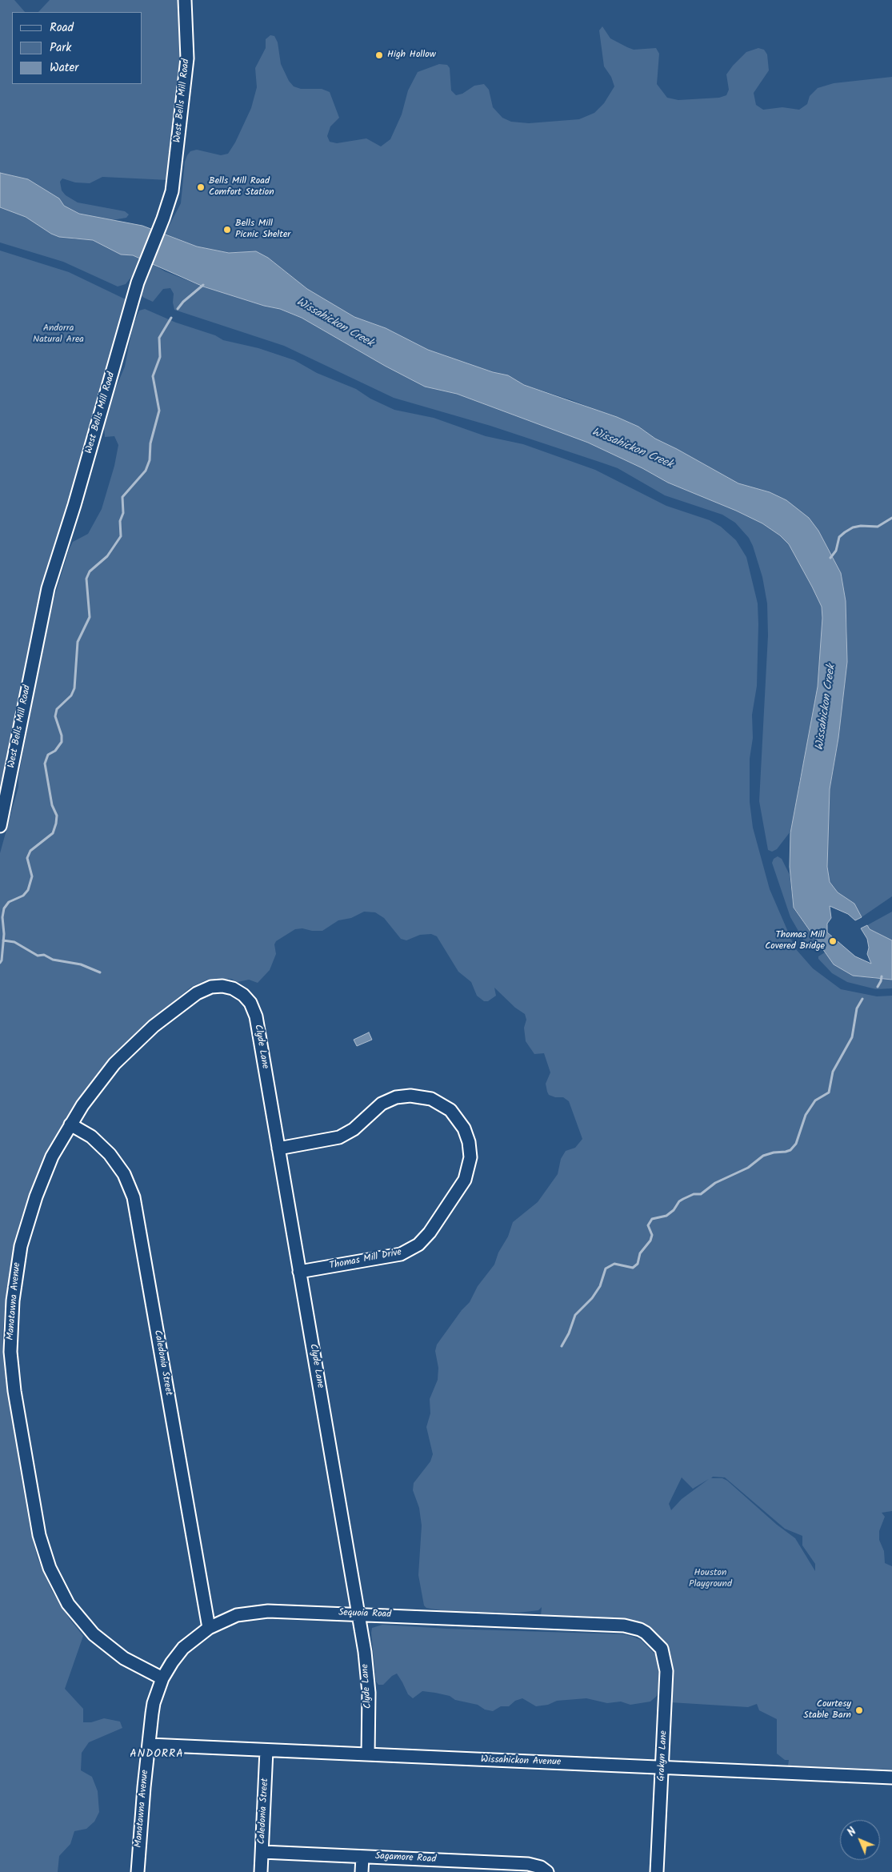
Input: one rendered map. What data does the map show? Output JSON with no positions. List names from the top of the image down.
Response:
{
  "streets": {
    "street": [
      "West Bells Mill Road",
      "Clyde Lane",
      "Thomas Mill Drive",
      "Manatawna Avenue",
      "Caledonia Street",
      "Sequoia Road",
      "Grakyn Lane",
      "Wissahickon Avenue",
      "Sagamore Road"
    ]
  },
  "crossings": [
    ["Clyde Lane", "Thomas Mill Drive"],
    ["Clyde Lane", "Manatawna Avenue"],
    ["Clyde Lane", "Sequoia Road"],
    ["Clyde Lane", "Wissahickon Avenue"],
    ["Manatawna Avenue", "Caledonia Street"],
    ["Manatawna Avenue", "Sequoia Road"],
    ["Manatawna Avenue", "Wissahickon Avenue"],
    ["Caledonia Street", "Sequoia Road"],
    ["Caledonia Street", "Wissahickon Avenue"],
    ["Caledonia Street", "Sagamore Road"],
    ["Sequoia Road", "Grakyn Lane"],
    ["Sequoia Road", "Wissahickon Avenue"],
    ["Grakyn Lane", "Wissahickon Avenue"]
  ],
  "districts": ["ANDORRA"],
  "water": ["Wissahickon Creek"],
  "parks": ["Andorra Natural Area", "Houston Playground"],
  "places": [
    "High Hollow",
    "Bells Mill Road Comfort Station",
    "Bells Mill Picnic Shelter",
    "Thomas Mill Covered Bridge",
    "Courtesy Stable Barn"
  ],
  "legend": ["Road", "Park", "Water"],
  "north": "top left"
}
